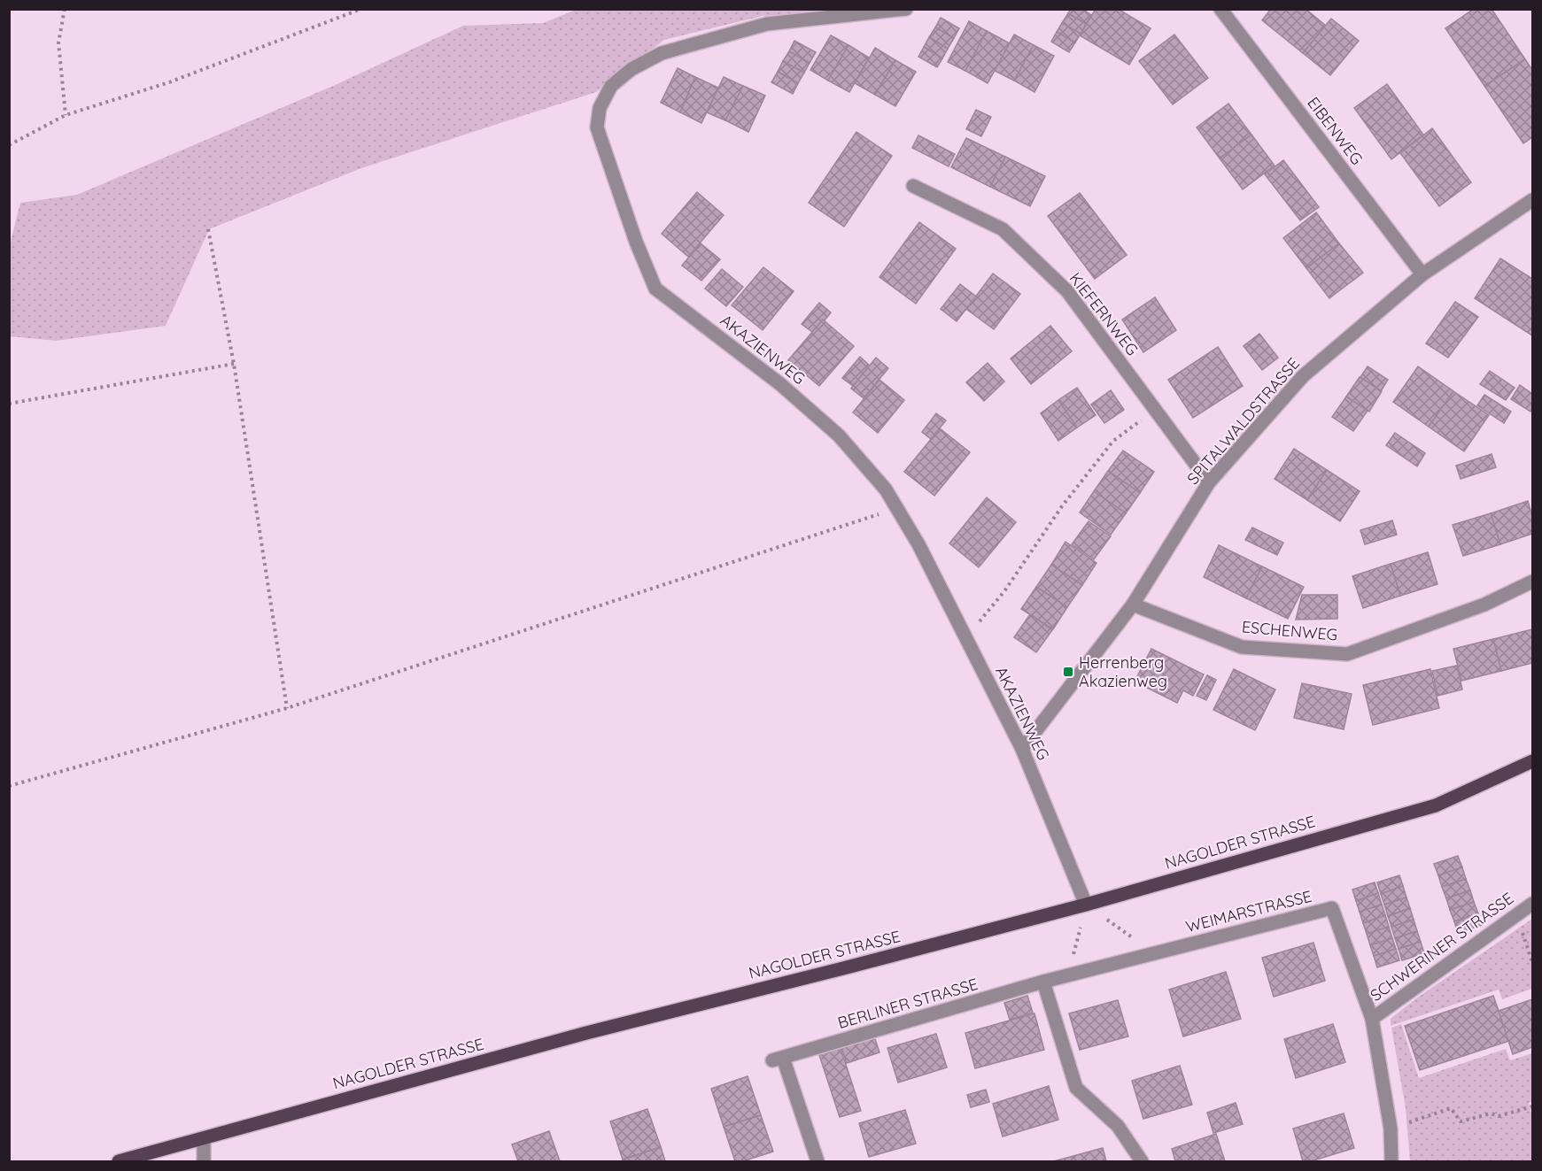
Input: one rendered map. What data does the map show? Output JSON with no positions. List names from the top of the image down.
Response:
{
  "streets": {
    "main road": ["NAGOLDER STRASSE"],
    "street": [
      "EIBENWEG",
      "KIEFERNWEG",
      "AKAZIENWEG",
      "SPITALWALDSTRASSE",
      "ESCHENWEG",
      "WEIMARSTRASSE",
      "SCHWERINER STRASSE",
      "BERLINER STRASSE"
    ]
  },
  "crossings": [
    ["EIBENWEG", "SPITALWALDSTRASSE"],
    ["KIEFERNWEG", "SPITALWALDSTRASSE"],
    ["AKAZIENWEG", "SPITALWALDSTRASSE"],
    ["AKAZIENWEG", "NAGOLDER STRASSE"],
    ["SPITALWALDSTRASSE", "ESCHENWEG"],
    ["WEIMARSTRASSE", "SCHWERINER STRASSE"],
    ["WEIMARSTRASSE", "BERLINER STRASSE"]
  ],
  "places": {
    "transit": ["Herrenberg Akazienweg"]
  }
}
